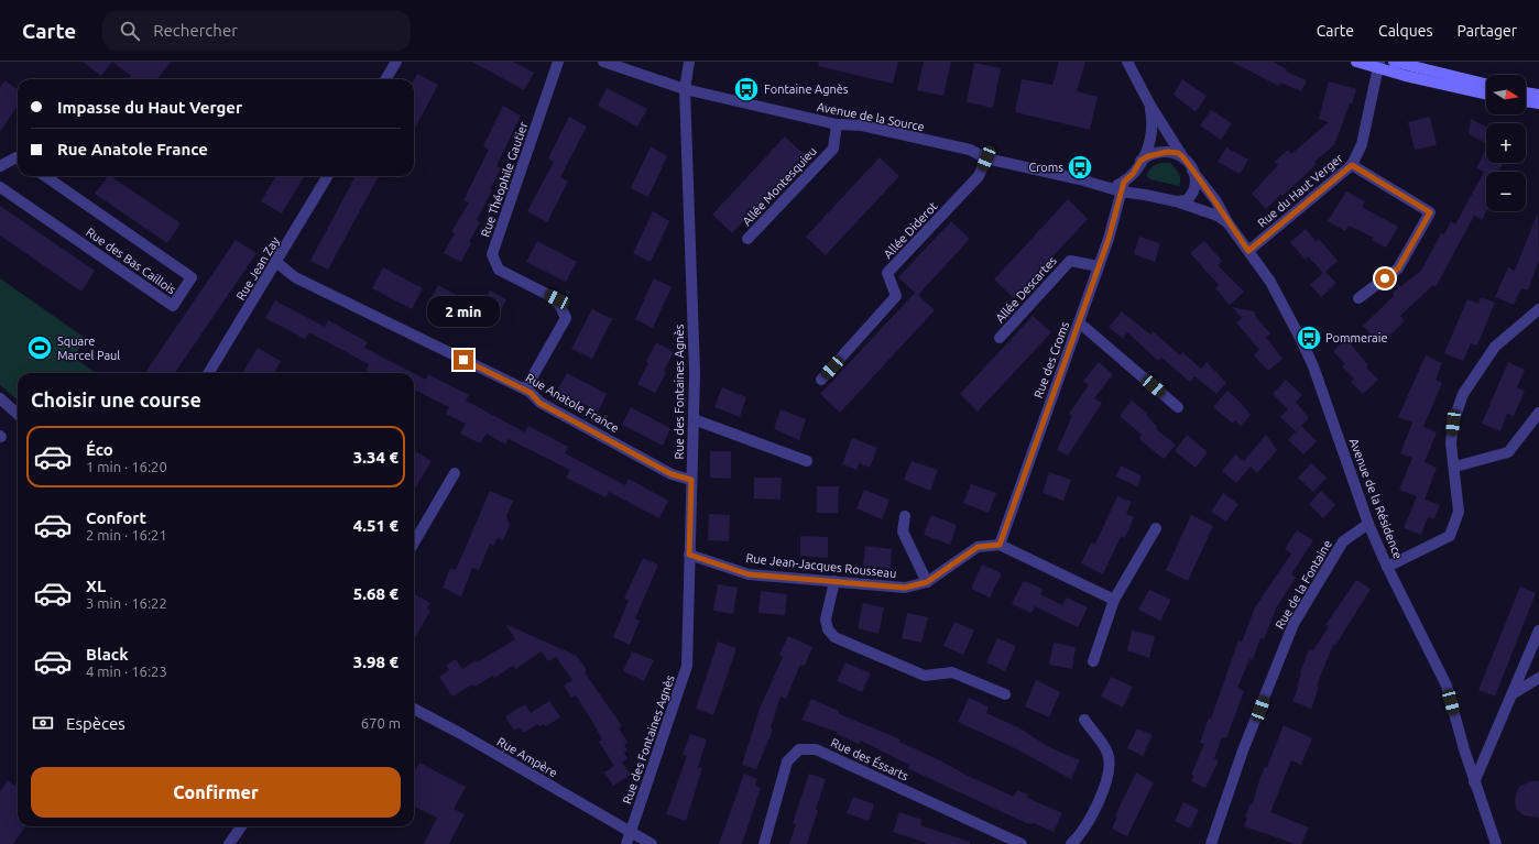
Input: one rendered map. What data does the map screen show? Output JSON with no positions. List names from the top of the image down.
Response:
{
  "streets": {
    "street": [
      "Avenue de la Source",
      "Rue Théophile Gautier",
      "Allée Montesquieu",
      "Rue du Haut Verger",
      "Allée Diderot",
      "Rue des Bas Caillois",
      "Rue Jean Zay",
      "Allée Descartes",
      "Rue des Croms",
      "Rue des Fontaines Agnès",
      "Rue Anatole France",
      "Avenue de la Résidence",
      "Rue Jean-Jacques Rousseau",
      "Rue de la Fontaine",
      "Rue Ampère",
      "Rue des Éssarts"
    ]
  },
  "crossings": [
    ["Avenue de la Source", "Allée Montesquieu"],
    ["Avenue de la Source", "Allée Diderot"],
    ["Avenue de la Source", "Rue des Croms"],
    ["Avenue de la Source", "Rue des Fontaines Agnès"],
    ["Avenue de la Source", "Avenue de la Résidence"],
    ["Rue Théophile Gautier", "Rue Anatole France"],
    ["Rue du Haut Verger", "Avenue de la Résidence"],
    ["Rue Jean Zay", "Rue Anatole France"],
    ["Allée Descartes", "Rue des Croms"],
    ["Rue des Croms", "Rue Jean-Jacques Rousseau"],
    ["Rue des Fontaines Agnès", "Rue Anatole France"],
    ["Rue des Fontaines Agnès", "Rue Jean-Jacques Rousseau"],
    ["Rue des Fontaines Agnès", "Rue Ampère"],
    ["Avenue de la Résidence", "Rue de la Fontaine"]
  ],
  "places": {
    "bus stop": ["Fontaine Agnès", "Croms", "Pommeraie"],
    "sports": ["Square Marcel Paul"]
  },
  "north": "right",
  "page": {
    "header": "Carte",
    "search": "Rechercher",
    "nav": ["Carte", "Calques", "Partager"],
    "map_buttons": ["+", "−"],
    "banner": ["Impasse du Haut Verger", "Rue Anatole France"],
    "bubble": "2 min",
    "heading": "Choisir une course",
    "list": [
      {
        "name": "Éco",
        "note": "1 min · 16:20",
        "value": "3.34 €"
      },
      {
        "name": "Confort",
        "note": "2 min · 16:21",
        "value": "4.51 €"
      },
      {
        "name": "XL",
        "note": "3 min · 16:22",
        "value": "5.68 €"
      },
      {
        "name": "Black",
        "note": "4 min · 16:23",
        "value": "3.98 €"
      }
    ],
    "pay": ["Espèces", "670 m"],
    "buttons": "Confirmer"
  }
}
